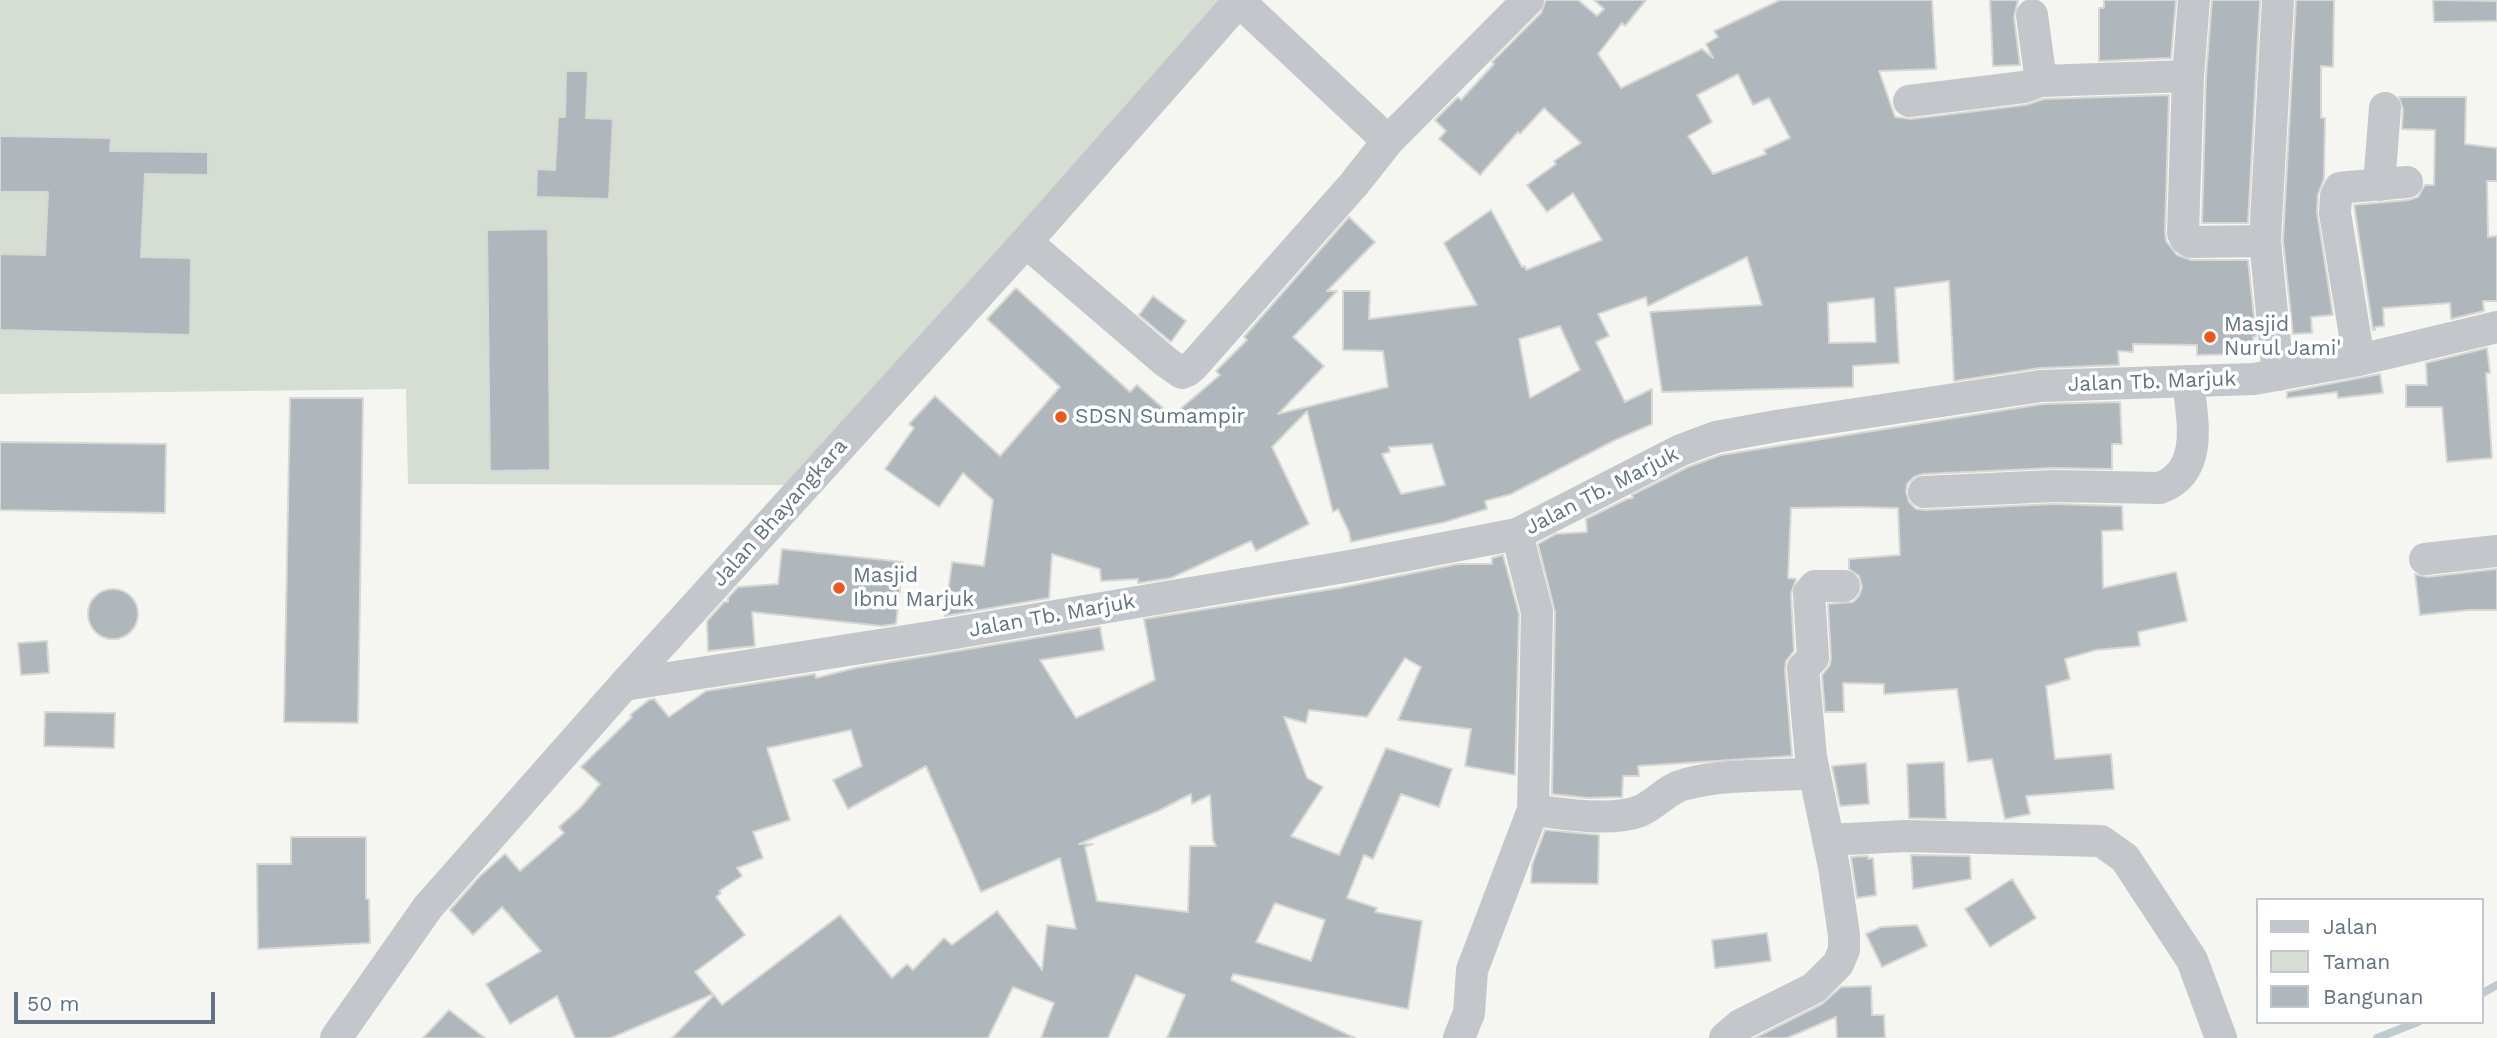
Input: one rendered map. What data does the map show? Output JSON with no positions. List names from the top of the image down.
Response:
{
  "streets": {
    "street": ["Jalan Tb. Marjuk", "Jalan Bhayangkara"]
  },
  "crossings": [
    ["Jalan Tb. Marjuk", "Jalan Bhayangkara"]
  ],
  "places": ["Masjid Nurul Jami'", "SDSN Sumampir", "Masjid Ibnu Marjuk"],
  "legend": ["Jalan", "Taman", "Bangunan"],
  "scale_bar": "50 m"
}
